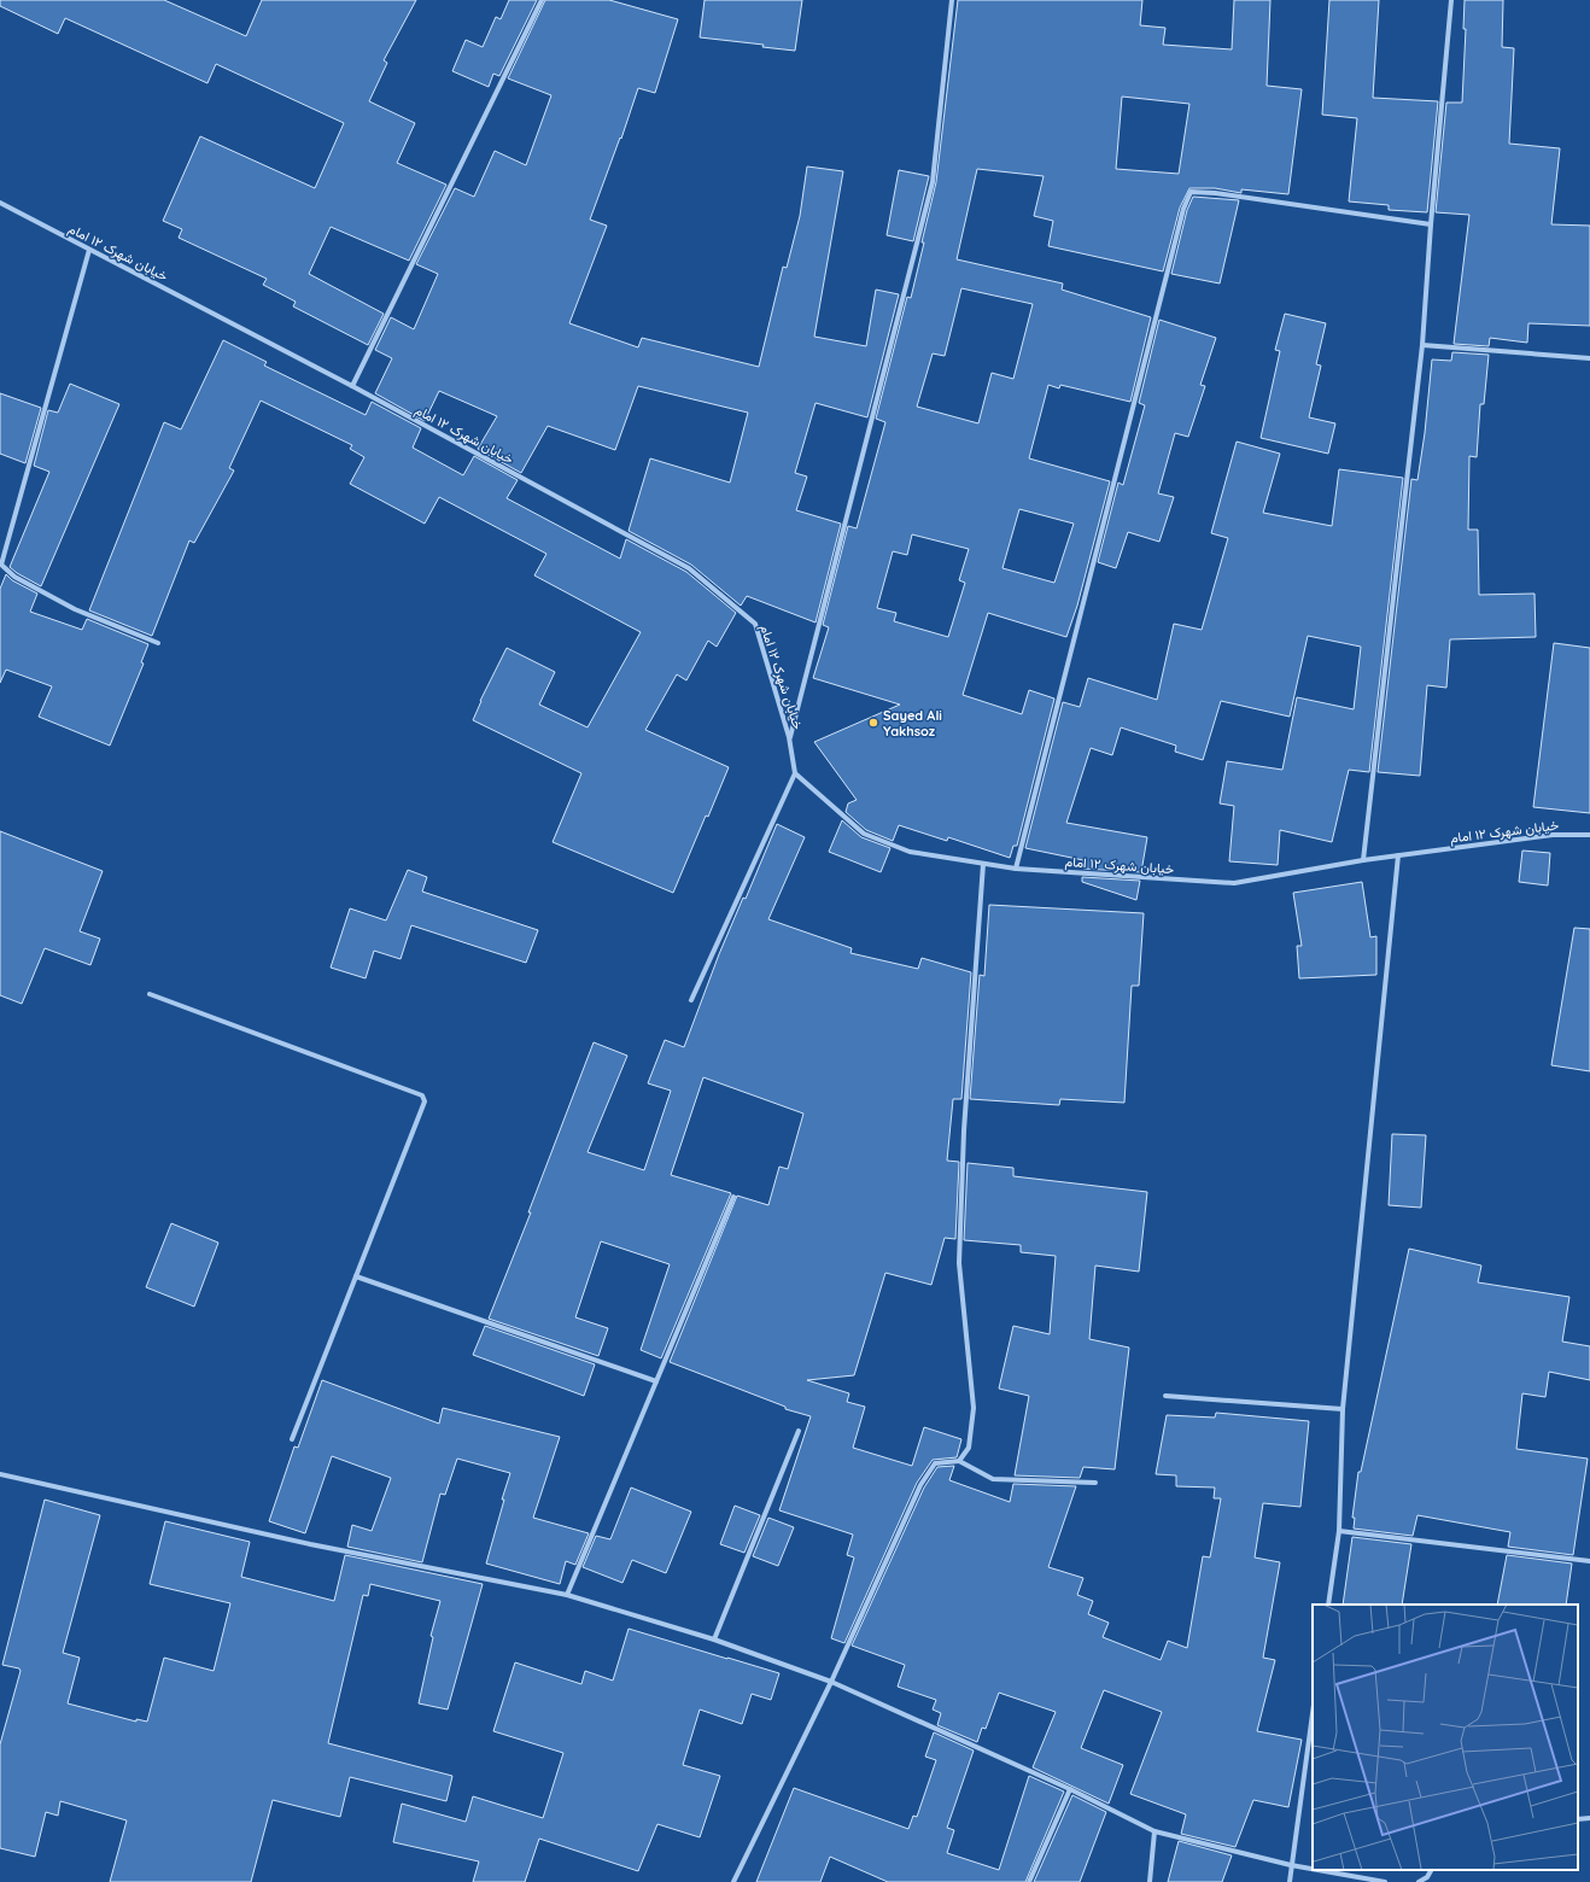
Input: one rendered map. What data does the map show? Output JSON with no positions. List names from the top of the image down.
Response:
{
  "streets": {
    "street": ["خیابان شهرک ۱۲ امام"]
  },
  "places": ["Sayed Ali Yakhsoz"]
}
